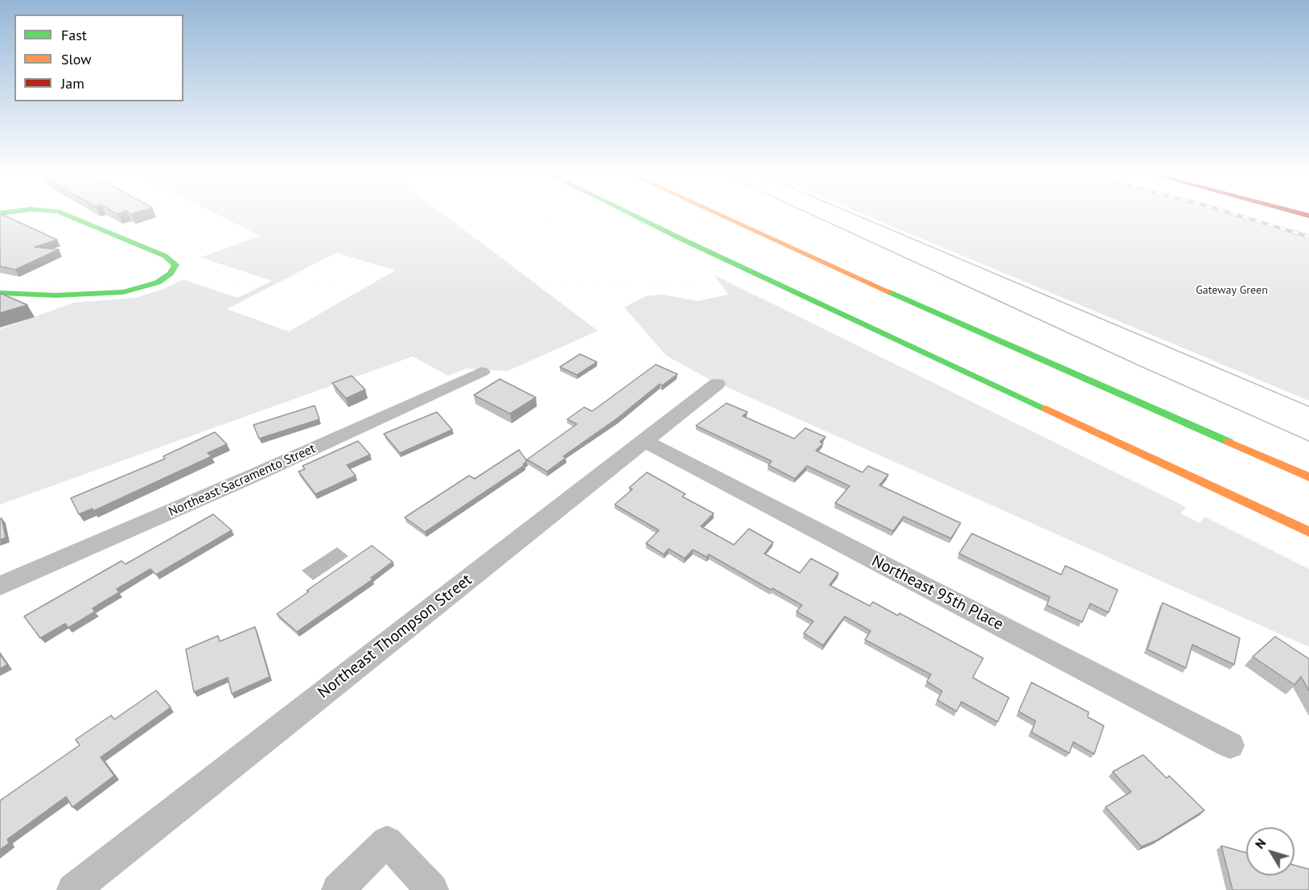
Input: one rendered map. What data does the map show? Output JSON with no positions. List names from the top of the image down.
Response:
{
  "streets": {
    "street": ["Northeast Sacramento Street", "Northeast 95th Place", "Northeast Thompson Street"]
  },
  "crossings": [
    ["Northeast 95th Place", "Northeast Thompson Street"]
  ],
  "parks": ["Gateway Green"],
  "legend": ["Fast", "Slow", "Jam"],
  "north": "top left"
}
